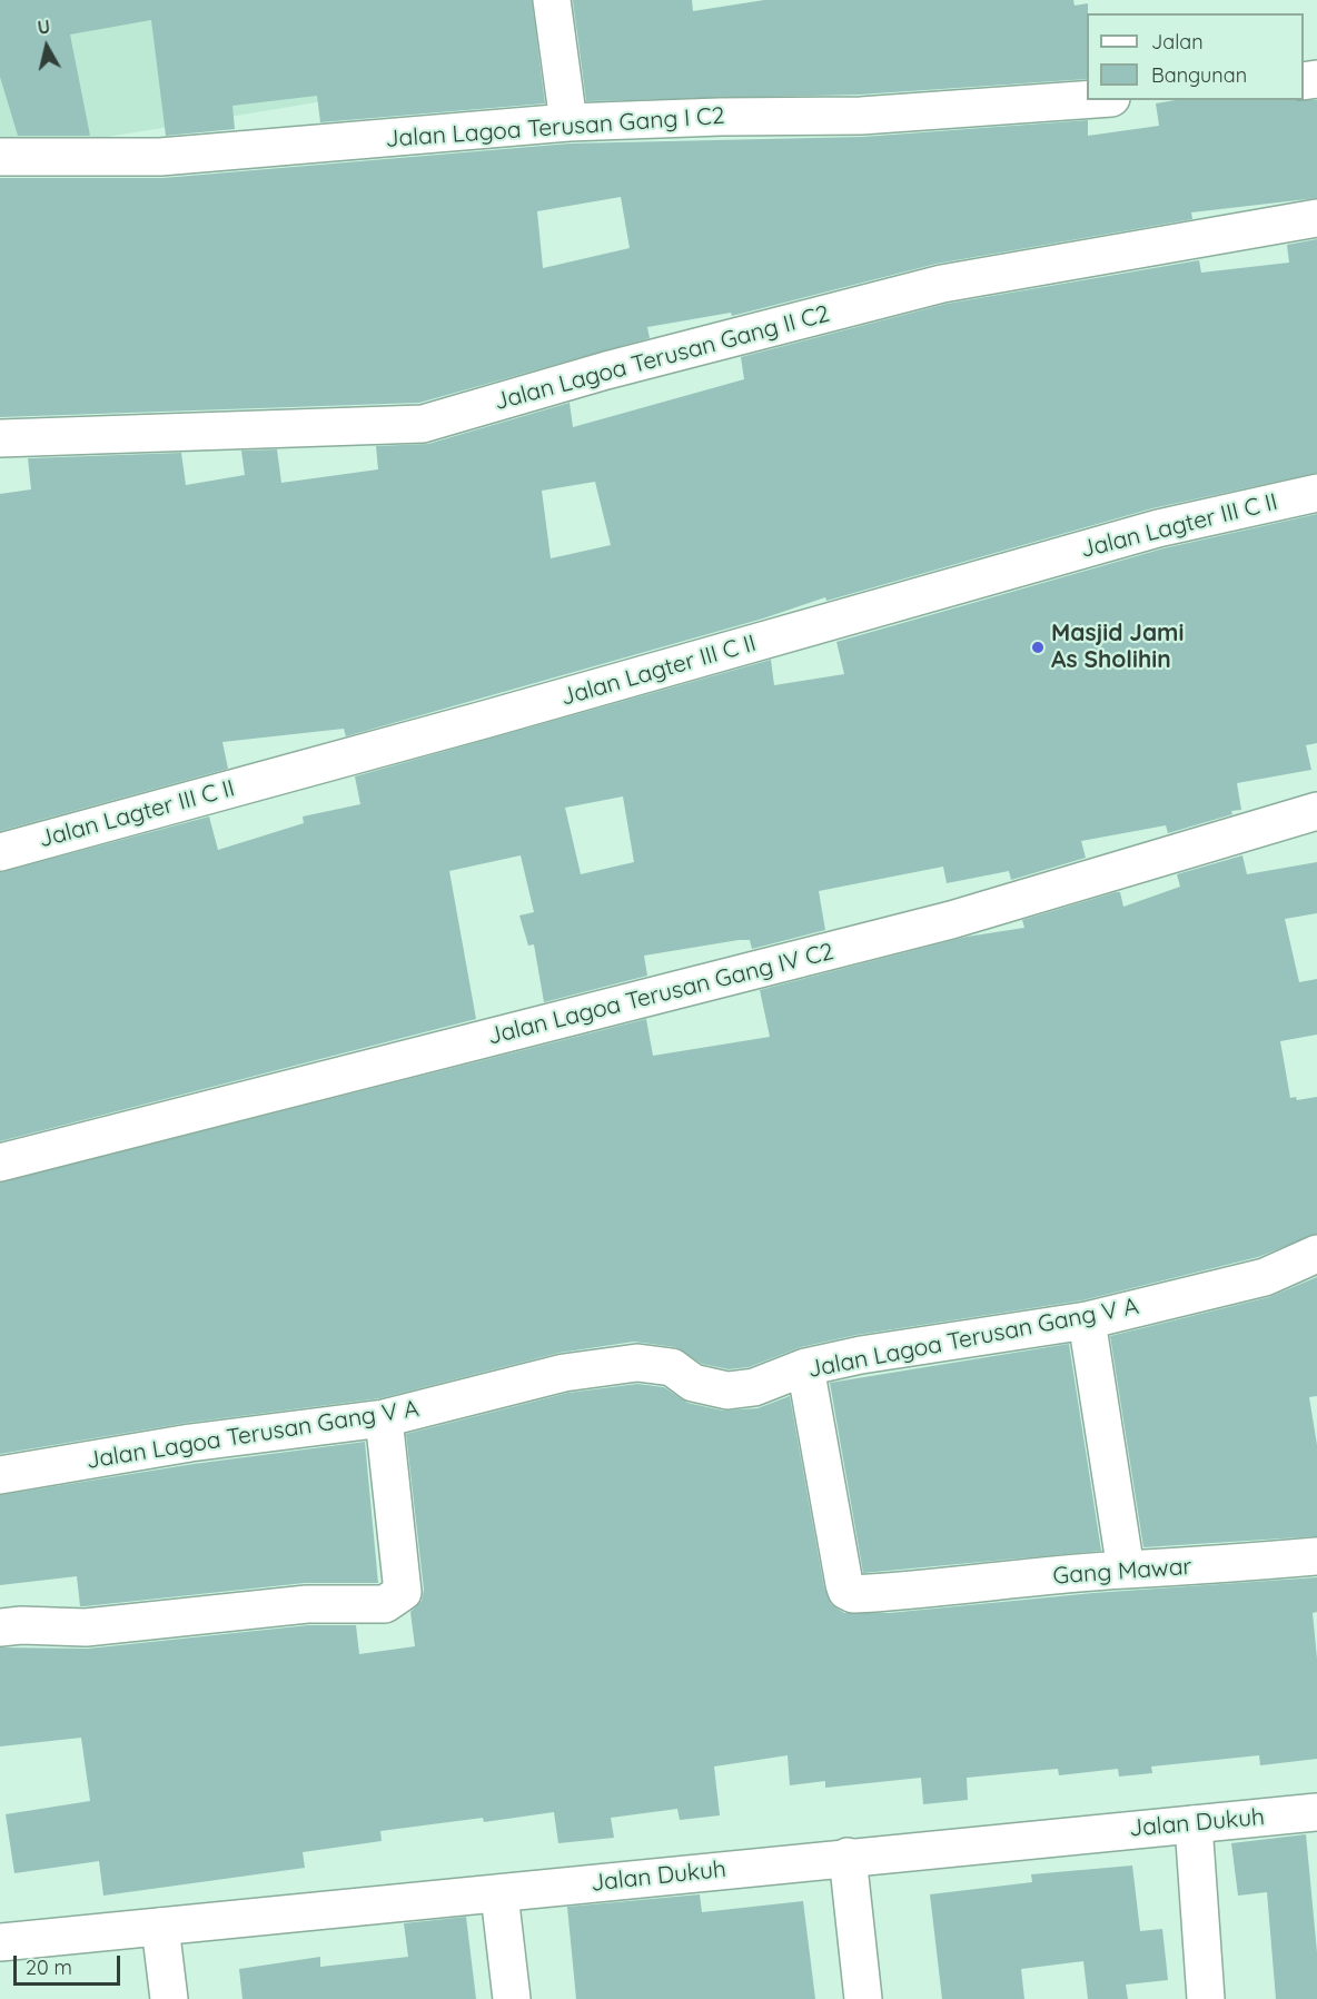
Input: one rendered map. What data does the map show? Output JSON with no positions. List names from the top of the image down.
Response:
{
  "streets": {
    "street": [
      "Jalan Lagoa Terusan Gang I C2",
      "Jalan Lagoa Terusan Gang II C2",
      "Jalan Lagter III C II",
      "Jalan Lagoa Terusan Gang IV C2",
      "Jalan Lagoa Terusan Gang V A",
      "Gang Mawar",
      "Jalan Dukuh"
    ]
  },
  "crossings": [
    ["Jalan Lagoa Terusan Gang V A", "Gang Mawar"]
  ],
  "places": ["Masjid Jami As Sholihin"],
  "legend": ["Jalan", "Bangunan"],
  "scale_bar": "20 m",
  "north": "top"
}
